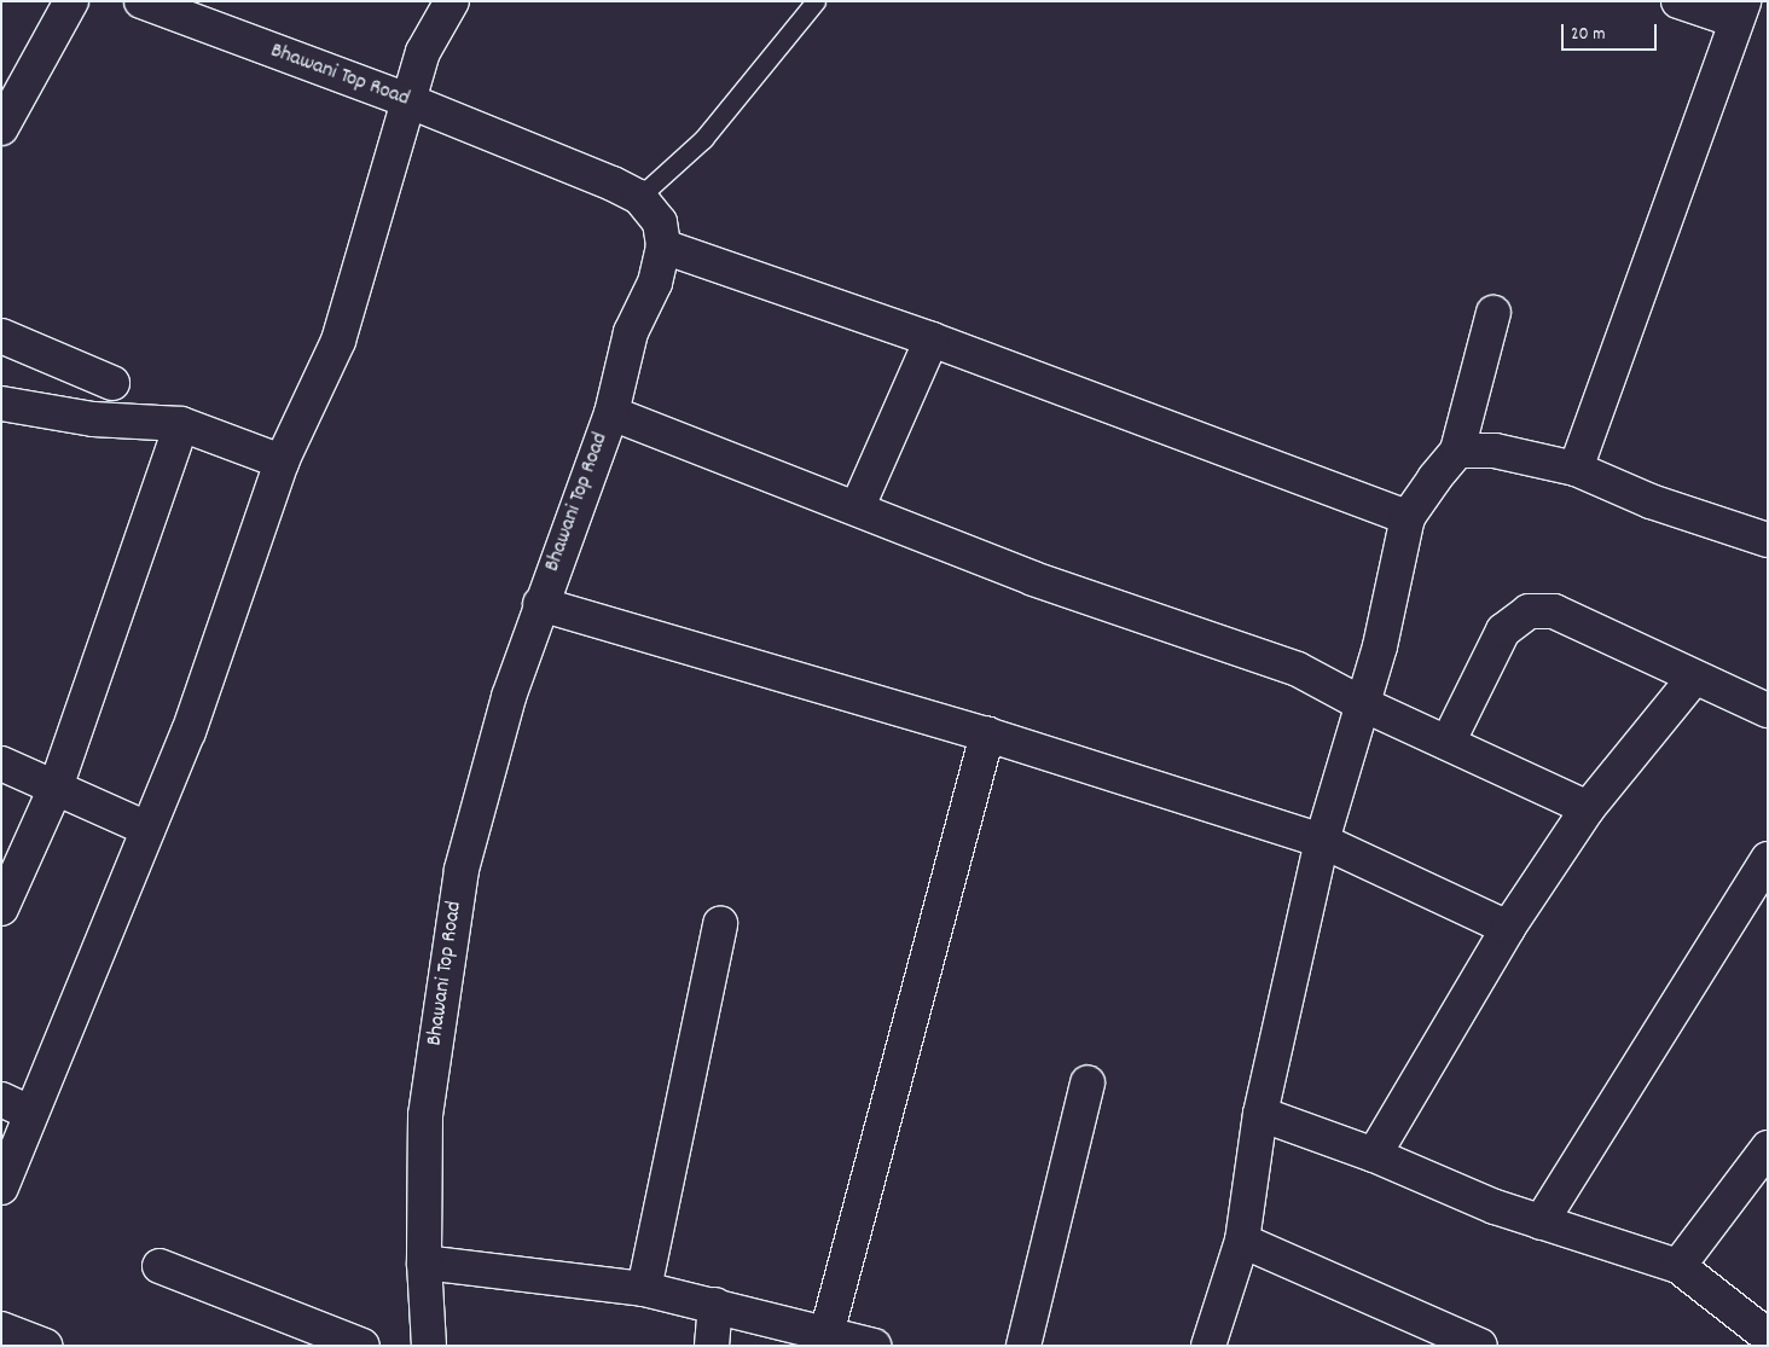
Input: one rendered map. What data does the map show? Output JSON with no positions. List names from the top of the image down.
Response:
{
  "streets": {
    "street": ["Bhawani Top Road"]
  },
  "scale_bar": "20 m"
}
